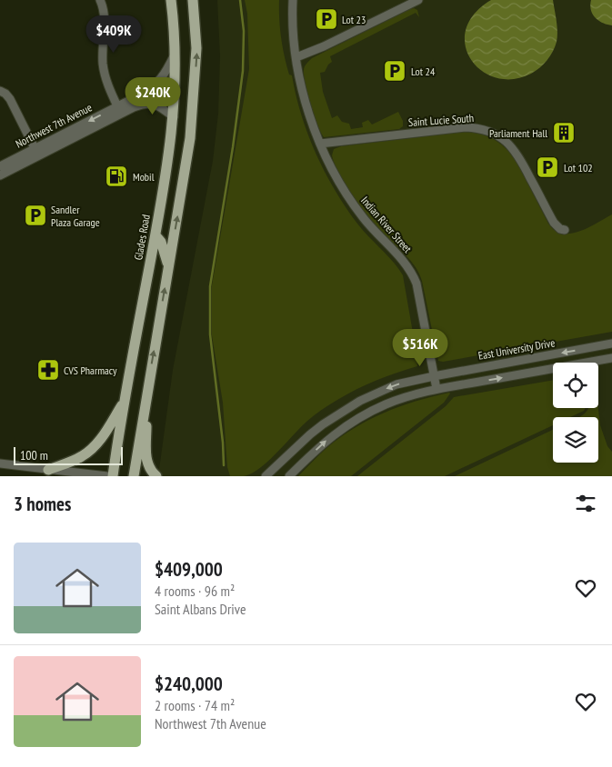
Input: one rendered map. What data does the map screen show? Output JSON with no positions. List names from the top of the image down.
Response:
{
  "streets": {
    "main road": ["Glades Road"],
    "street": [
      "Saint Lucie South",
      "Northwest 7th Avenue",
      "Indian River Street",
      "East University Drive"
    ]
  },
  "crossings": [
    ["Saint Lucie South", "Indian River Street"],
    ["Northwest 7th Avenue", "Glades Road"],
    ["Indian River Street", "East University Drive"]
  ],
  "places": {
    "parking": [
      "Lot 23",
      "Lot 24",
      "Lot 102",
      "Sandler Plaza Garage"
    ],
    "building": ["Parliament Hall"],
    "fuel station": ["Mobil"],
    "pharmacy": ["CVS Pharmacy"]
  },
  "scale_bar": "100 m",
  "page": {
    "price": ["$409K", "$240K", "$516K"],
    "scale": "100 m",
    "heading": "3 homes",
    "list": [
      {
        "name": "$409,000",
        "note": "4 rooms · 96 m² · Saint Albans Drive"
      },
      {
        "name": "$240,000",
        "note": "2 rooms · 74 m² · Northwest 7th Avenue"
      }
    ]
  }
}
